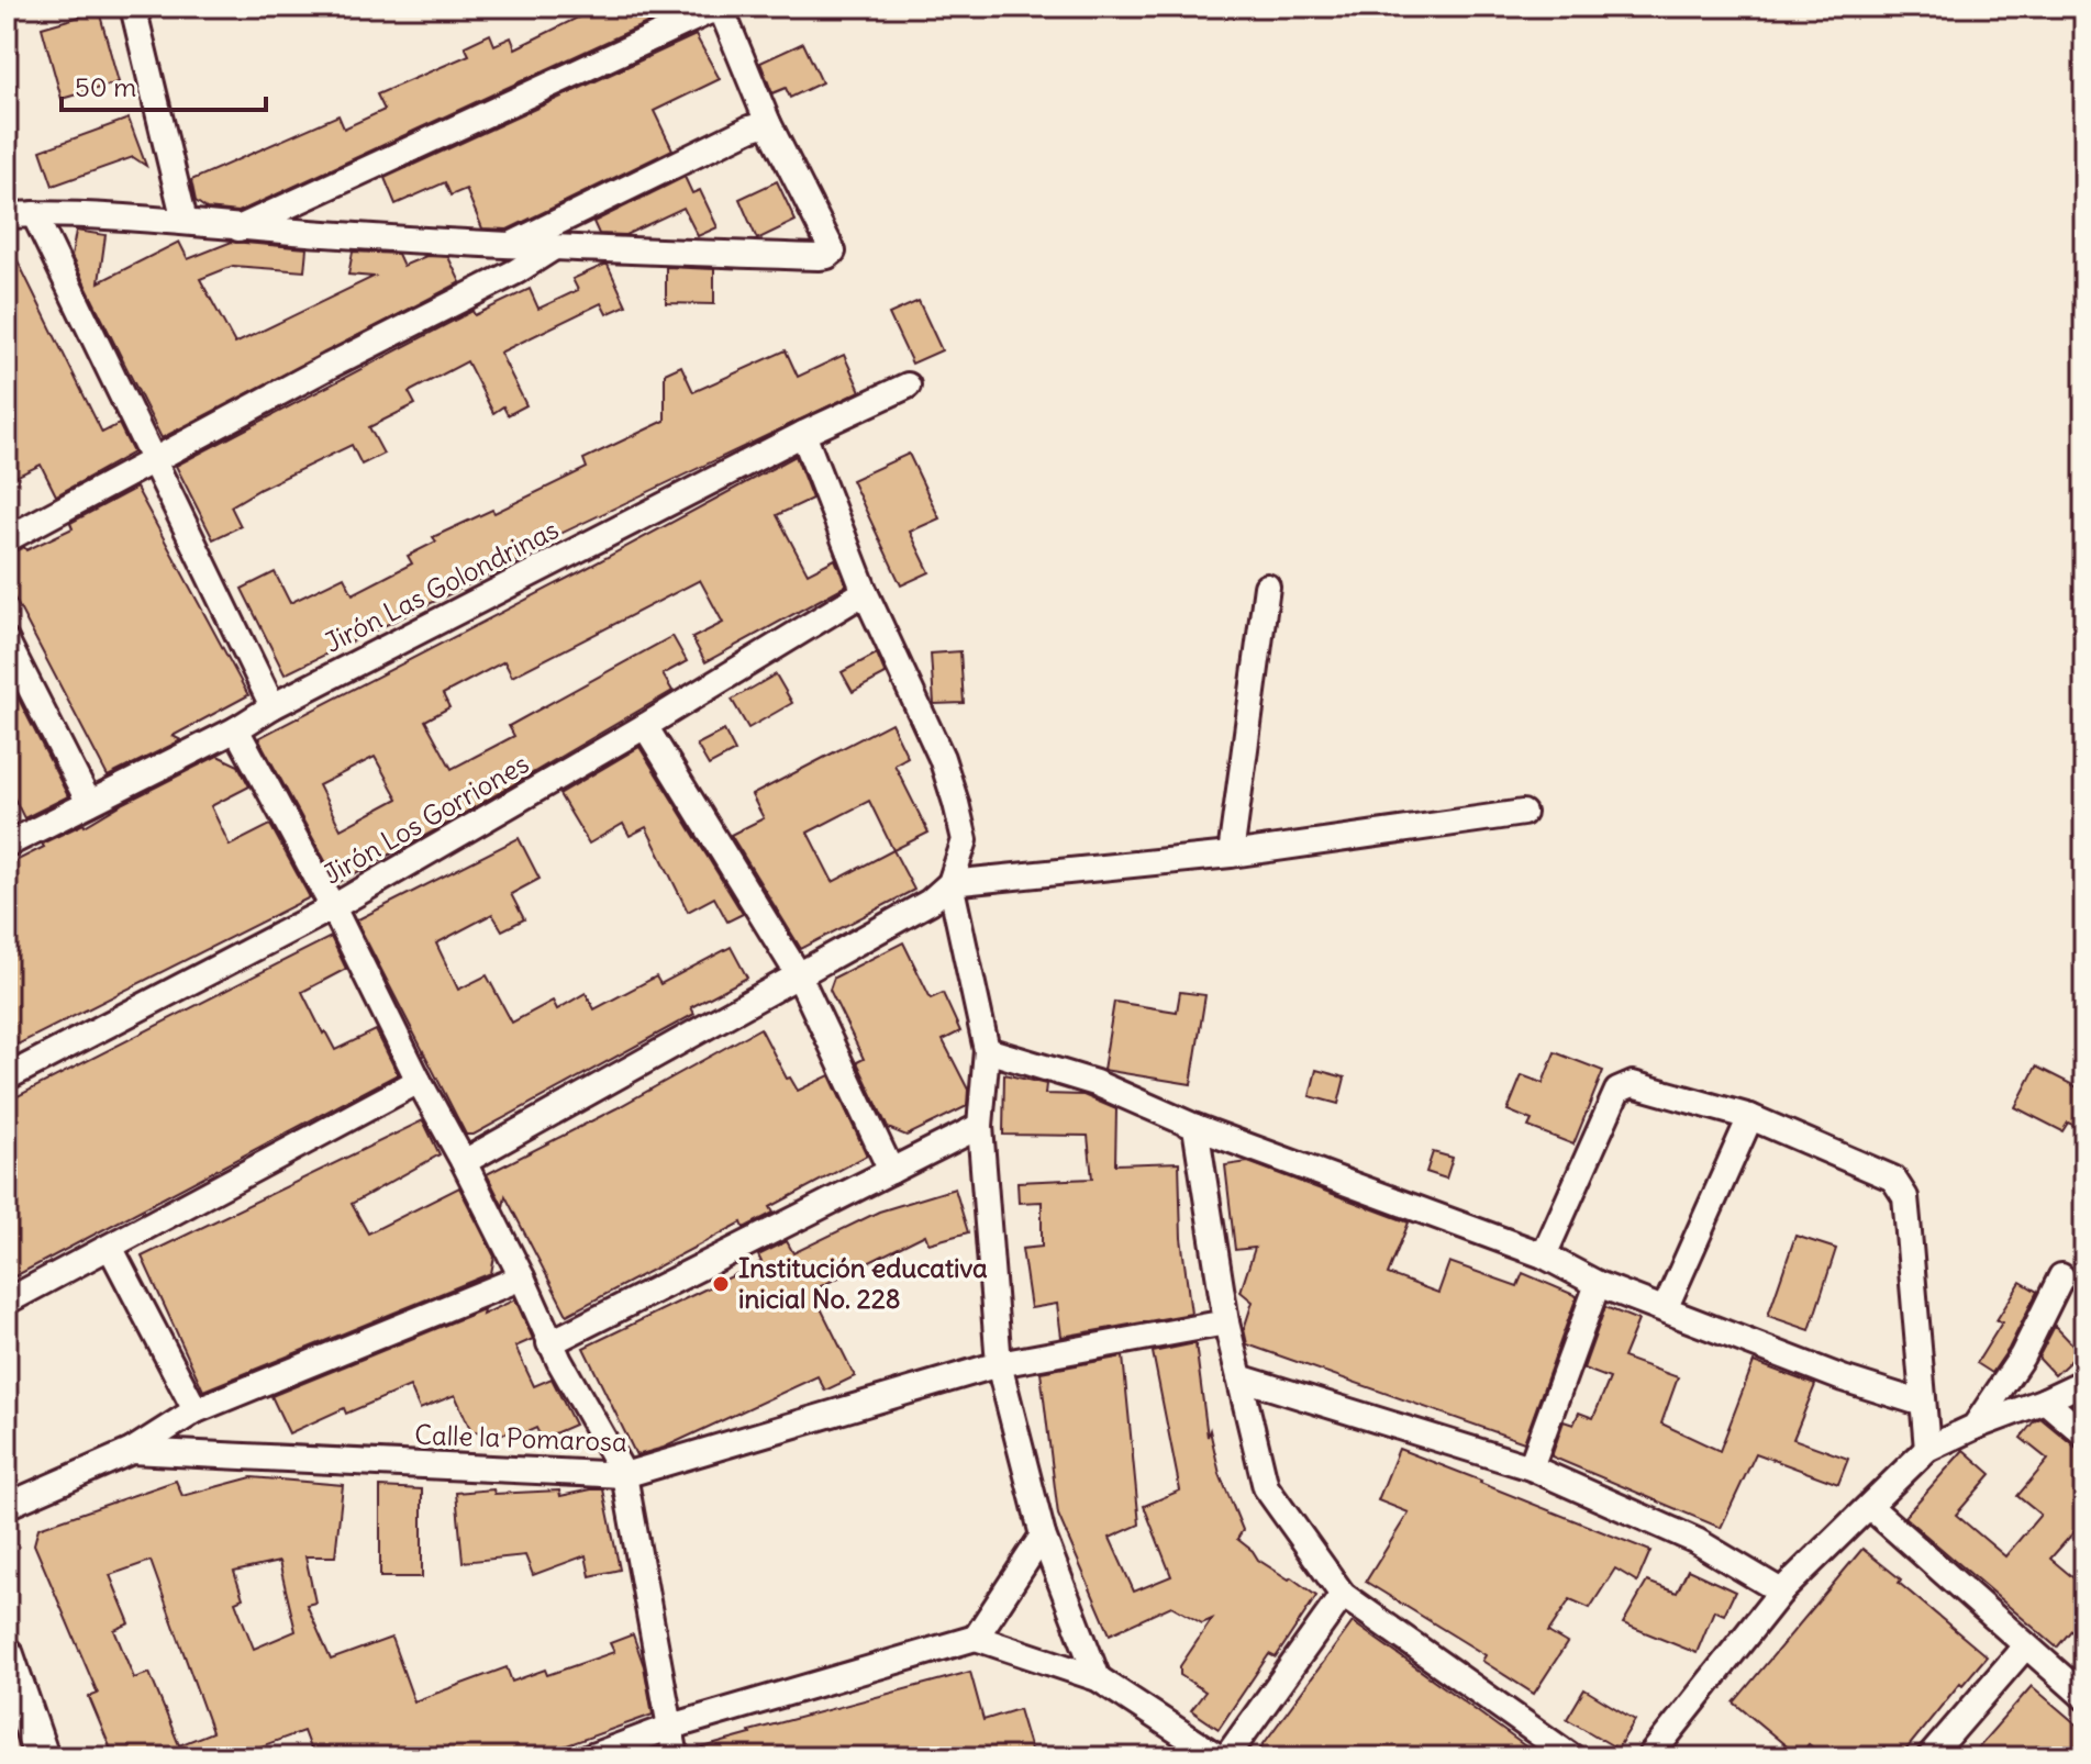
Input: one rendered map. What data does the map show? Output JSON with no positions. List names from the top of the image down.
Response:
{
  "streets": {
    "street": ["Jirón Las Golondrinas", "Jirón Los Gorriones", "Calle la Pomarosa"]
  },
  "places": ["Institución educativa inicial No. 228"],
  "scale_bar": "50 m"
}
